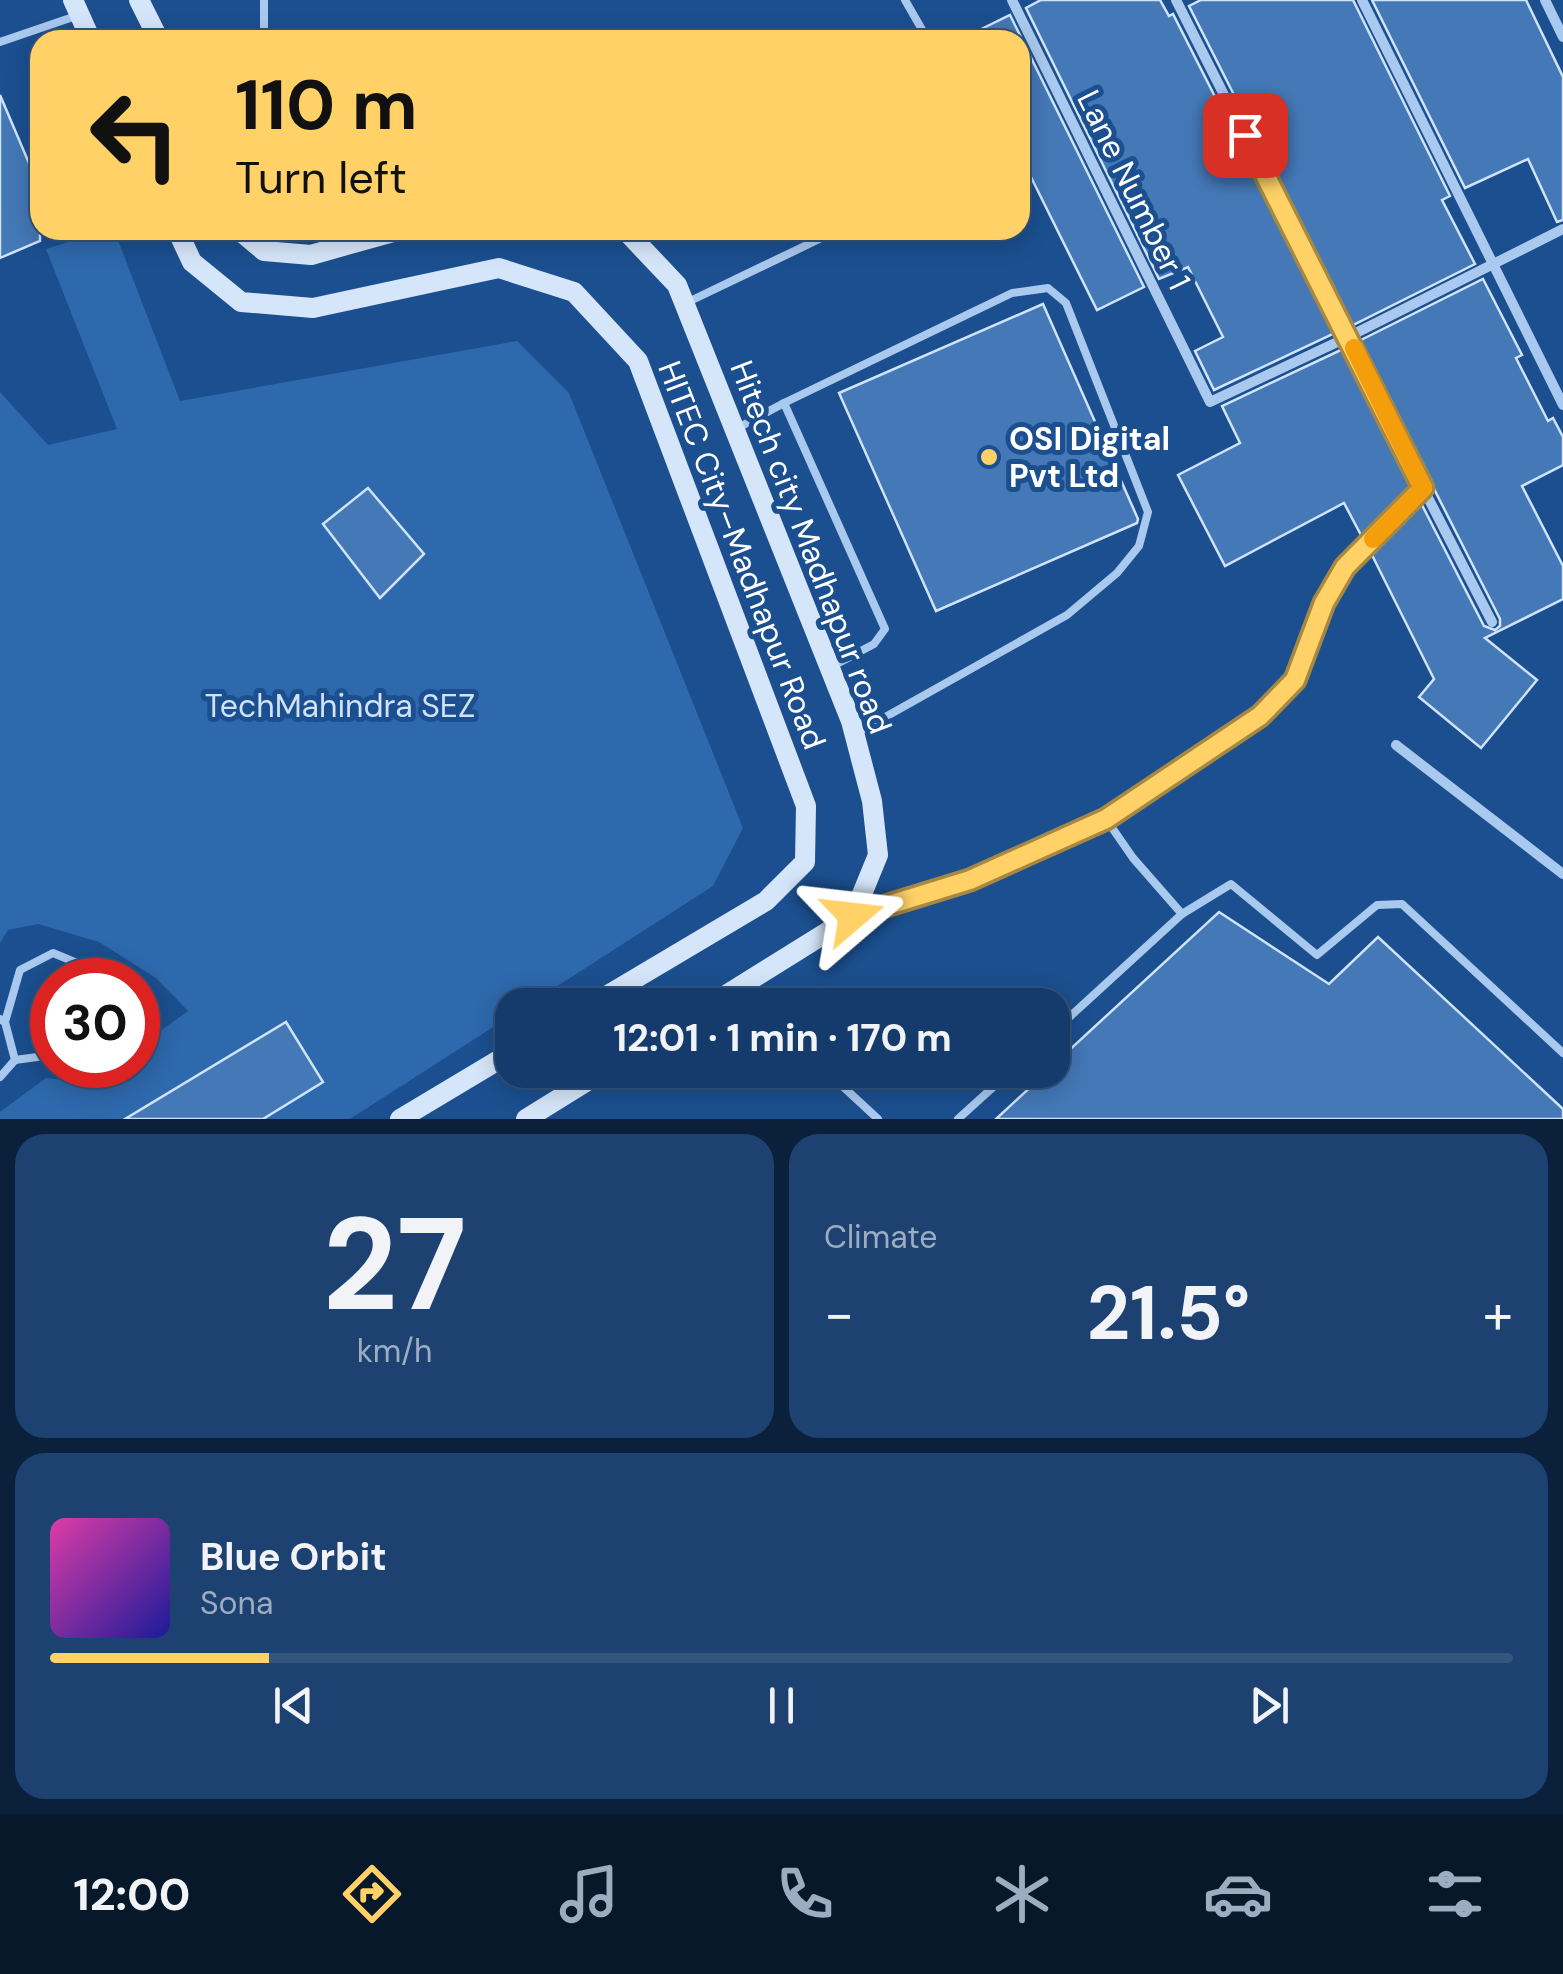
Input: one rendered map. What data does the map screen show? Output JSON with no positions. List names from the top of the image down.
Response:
{
  "streets": {
    "main road": ["Hitech city Madhapur road", "HITEC City–Madhapur Road"],
    "street": ["Lane Number 1"]
  },
  "parks": ["TechMahindra SEZ"],
  "places": ["OSI Digital Pvt Ltd"],
  "page": {
    "turn": ["110 m", "Turn left"],
    "limit": "30",
    "trip": "12:01 · 1 min · 170 m",
    "tile": [
      ["27", "km/h"],
      "Climate"
    ],
    "heat": ["−", "21.5°", "+"],
    "song": ["Blue Orbit", "Sona"],
    "tabs": "12:00"
  }
}
